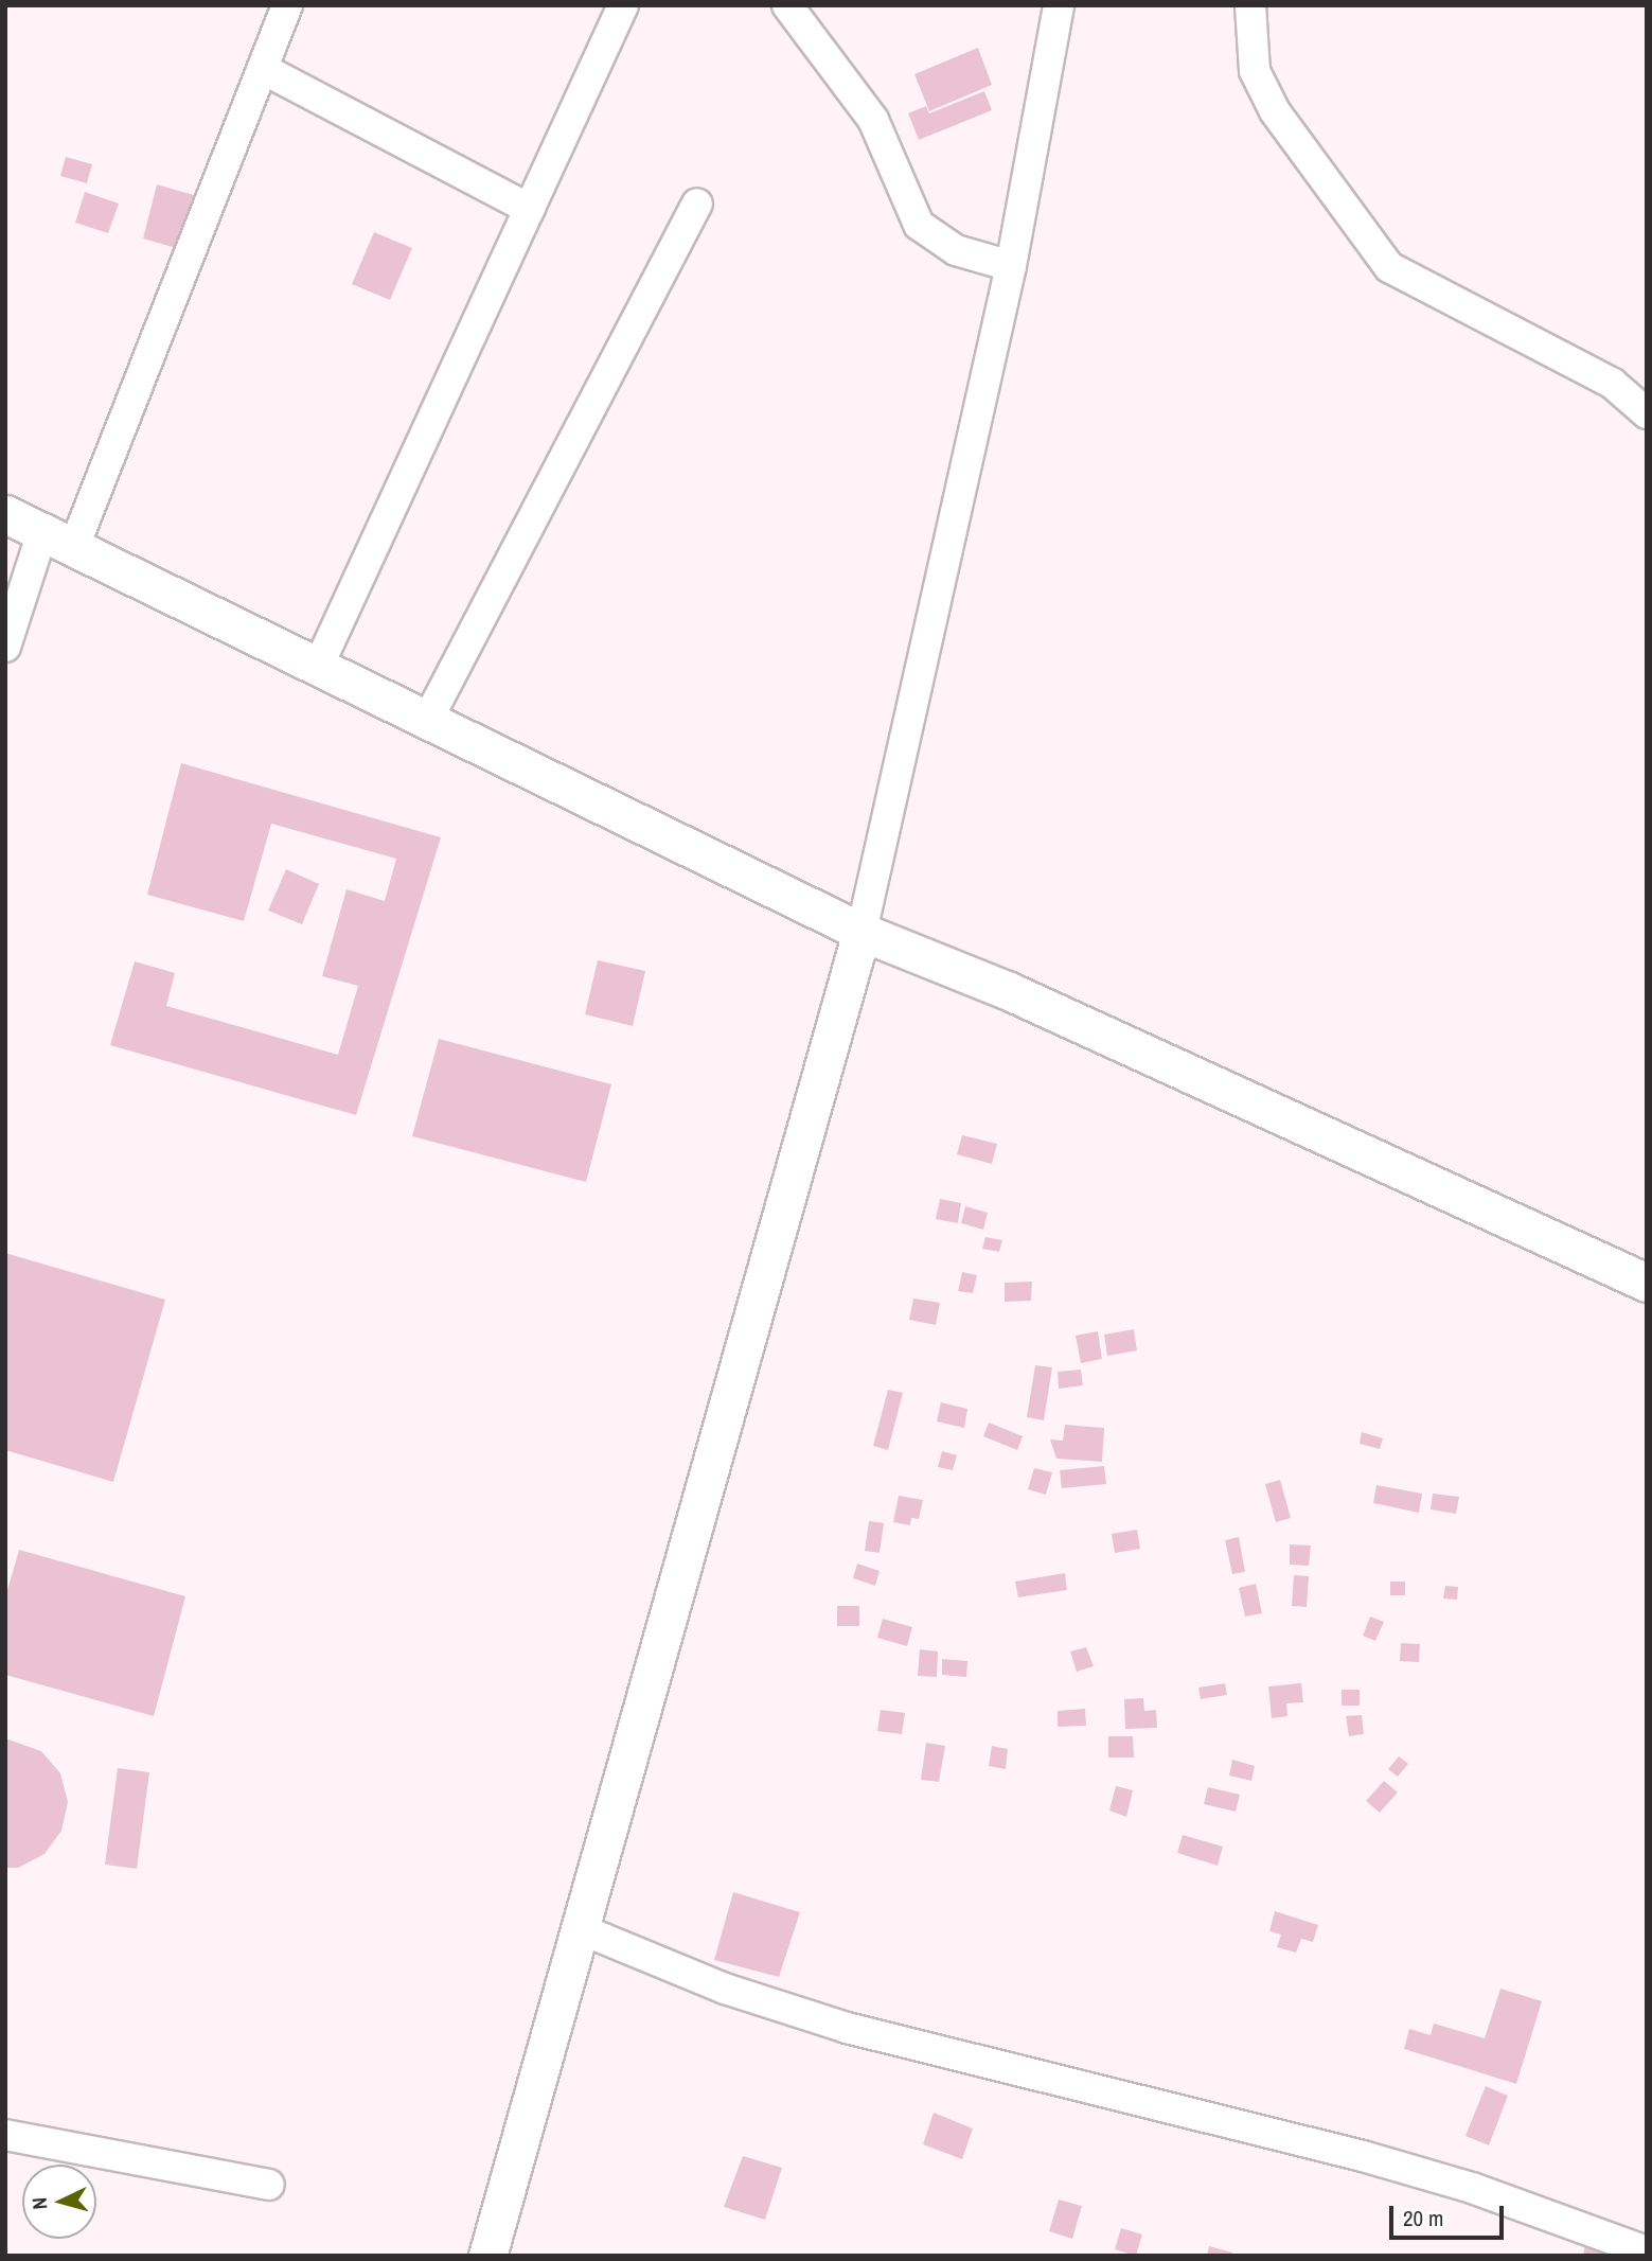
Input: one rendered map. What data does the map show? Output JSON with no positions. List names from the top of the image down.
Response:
{
  "scale_bar": "20 m",
  "north": "left"
}
